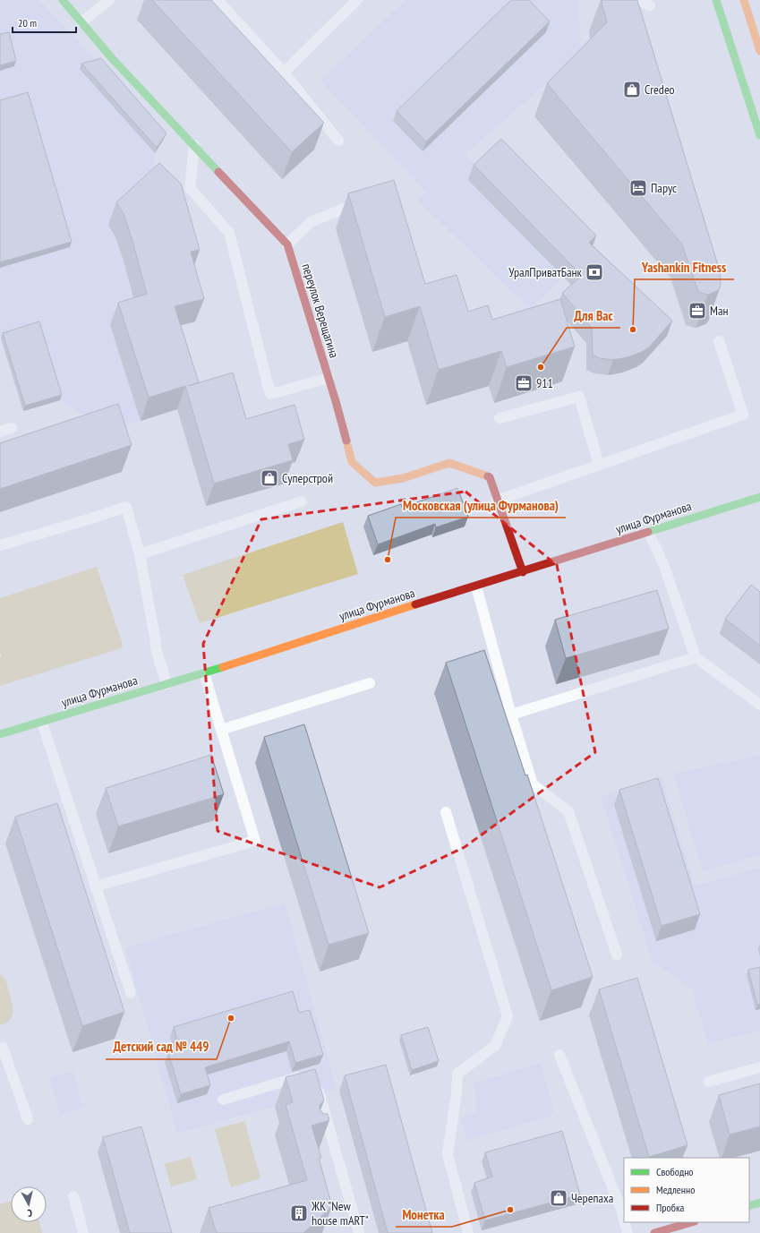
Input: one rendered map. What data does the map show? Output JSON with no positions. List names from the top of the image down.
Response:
{
  "streets": {
    "main road": ["переулок Верещагина", "улица Фурманова"]
  },
  "crossings": [
    ["переулок Верещагина", "улица Фурманова"]
  ],
  "places": {
    "shop": ["Credeo", "Суперстрой", "Черепаха"],
    "hotel": ["Парус"],
    "bank": ["УралПриватБанк"],
    "office": ["Ман", "911"],
    "other": [
      "Yashankin Fitness",
      "Для Вас",
      "Московская (улица Фурманова)",
      "Детский сад № 449",
      "Монетка"
    ],
    "building": ["ЖК \"New house mART\""]
  },
  "legend": ["Свободно", "Медленно", "Пробка"],
  "scale_bar": "20 m",
  "north": "bottom"
}
